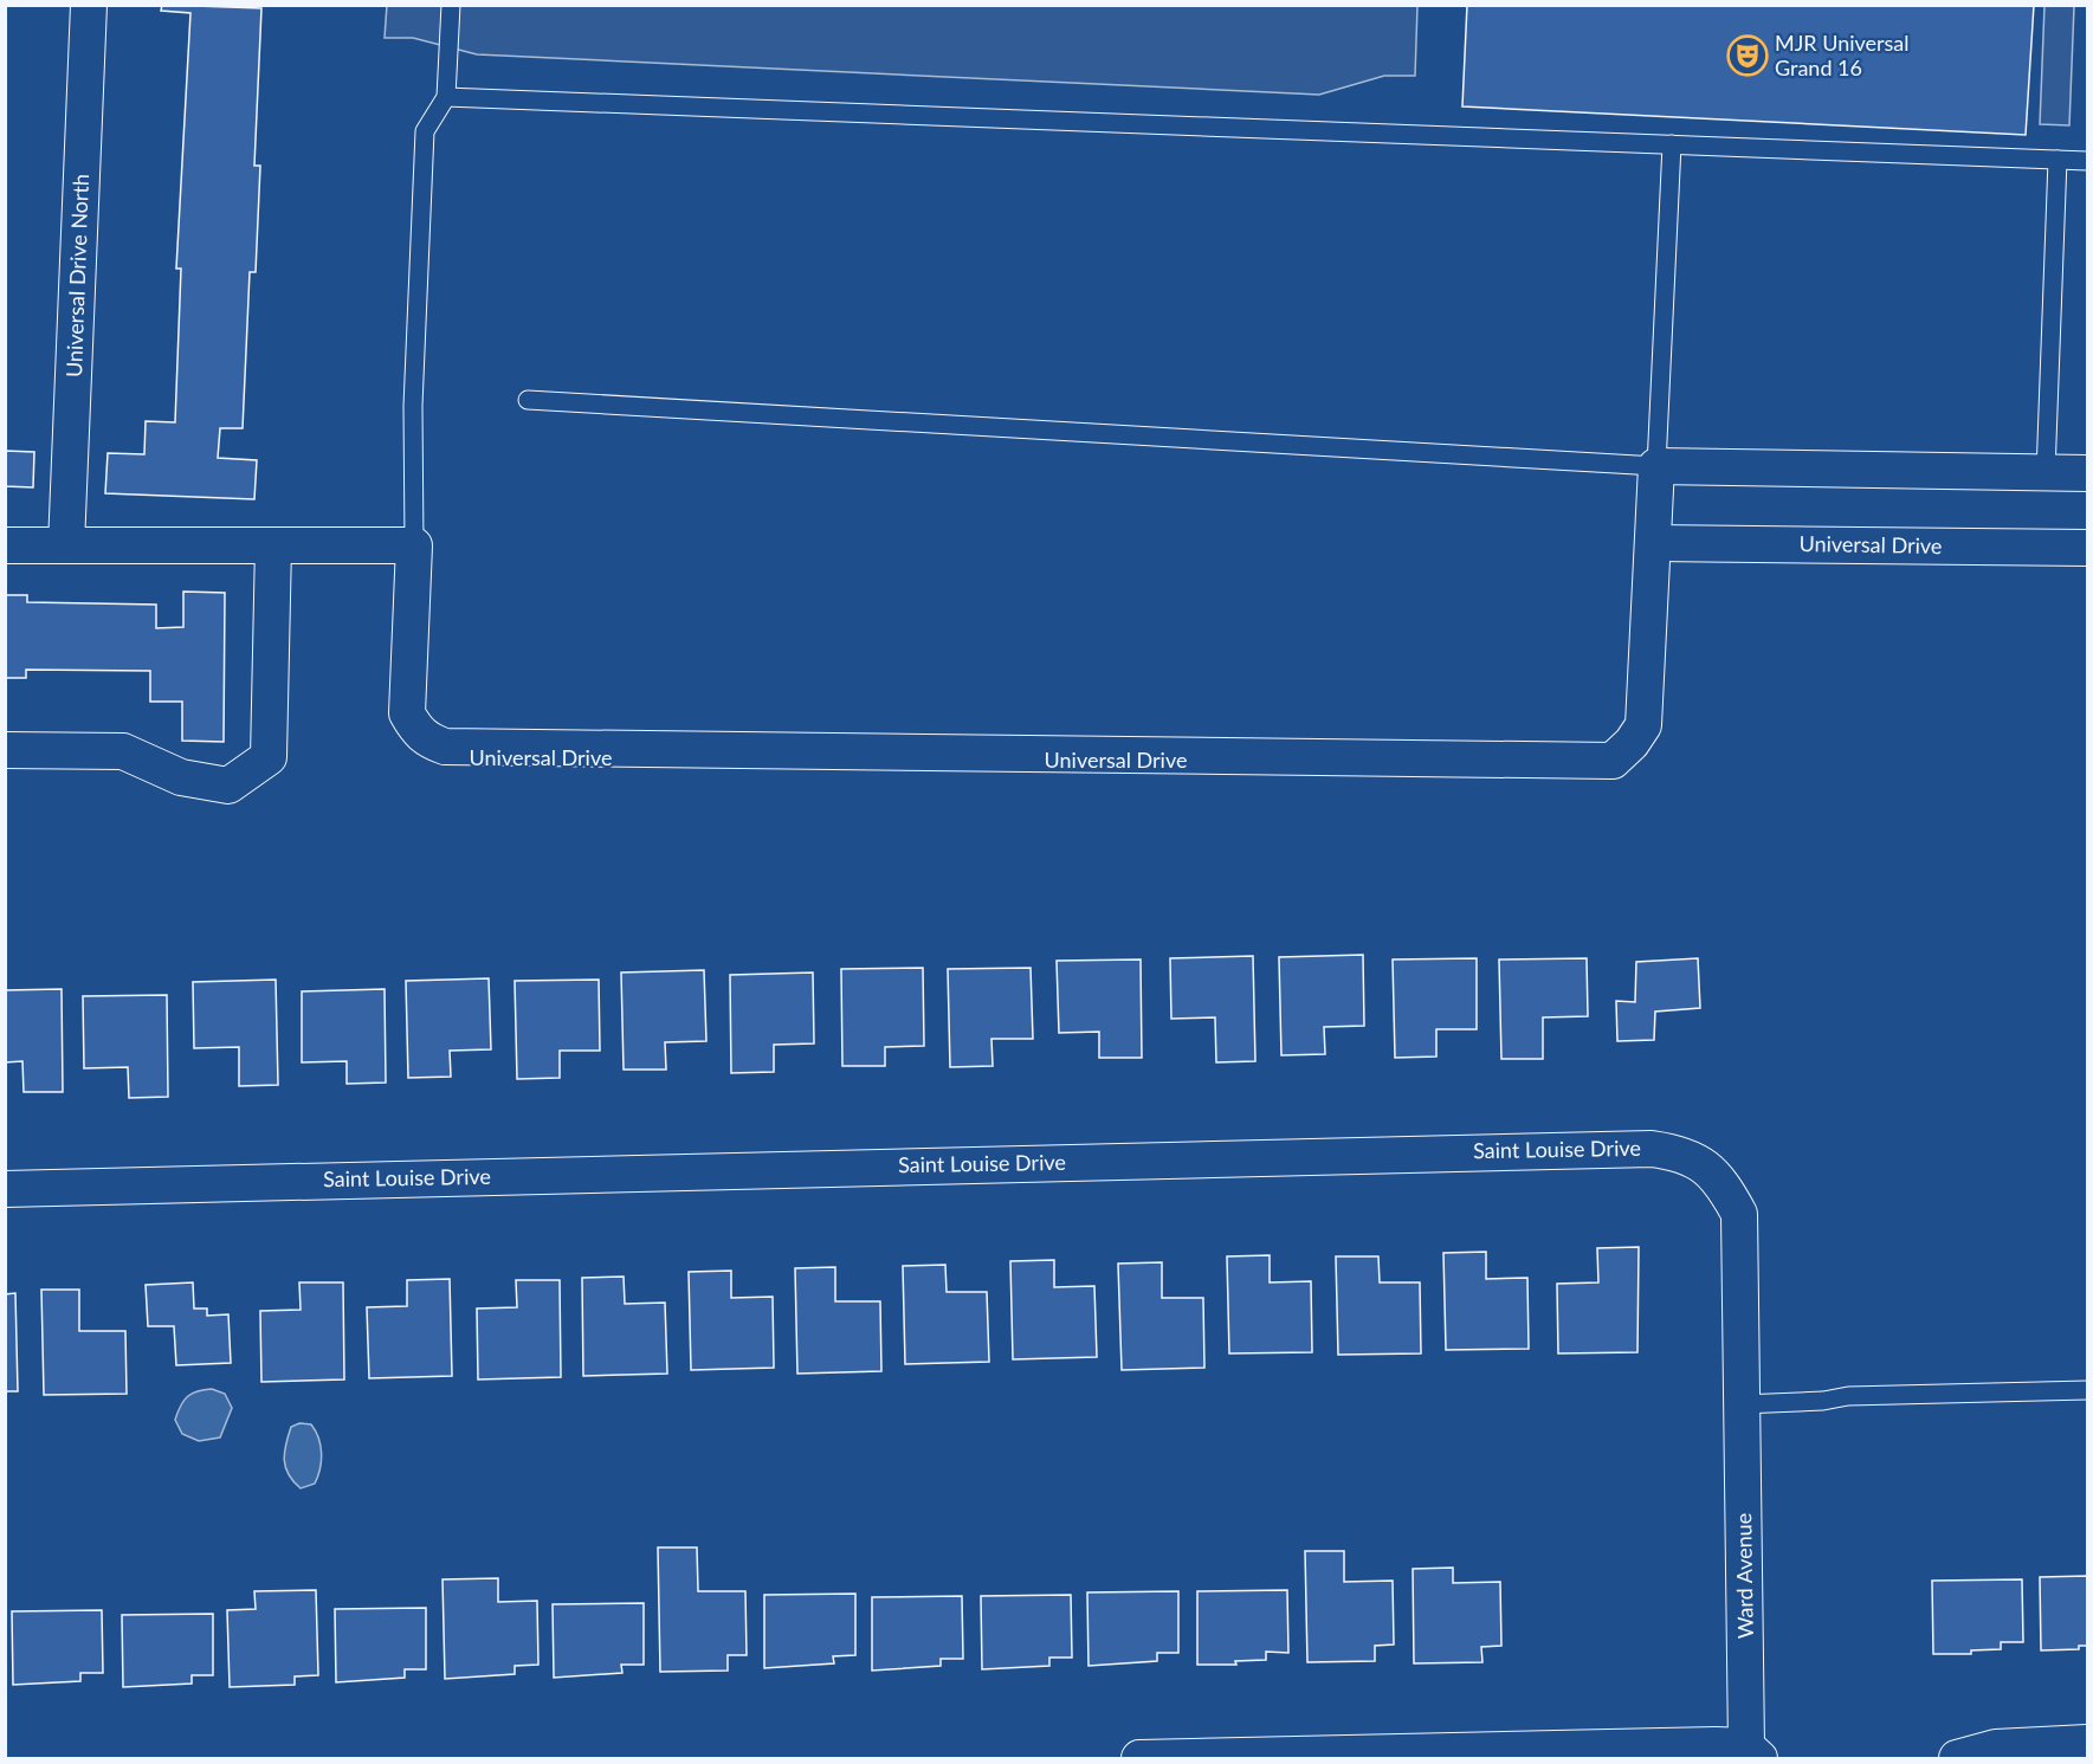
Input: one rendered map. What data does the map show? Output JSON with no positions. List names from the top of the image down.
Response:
{
  "streets": {
    "street": [
      "Universal Drive North",
      "Universal Drive",
      "Saint Louise Drive",
      "Ward Avenue"
    ]
  },
  "crossings": [
    ["Saint Louise Drive", "Ward Avenue"]
  ],
  "places": {
    "theatre": ["MJR Universal Grand 16"]
  }
}
